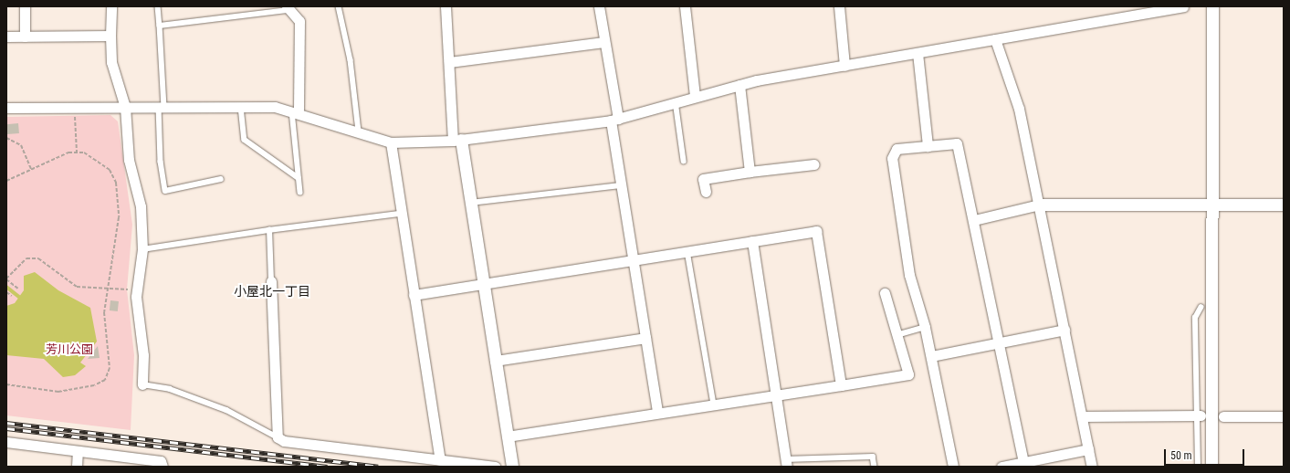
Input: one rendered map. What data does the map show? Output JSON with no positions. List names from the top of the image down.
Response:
{
  "districts": ["小屋北一丁目"],
  "parks": ["芳川公園"],
  "scale_bar": "50 m"
}
